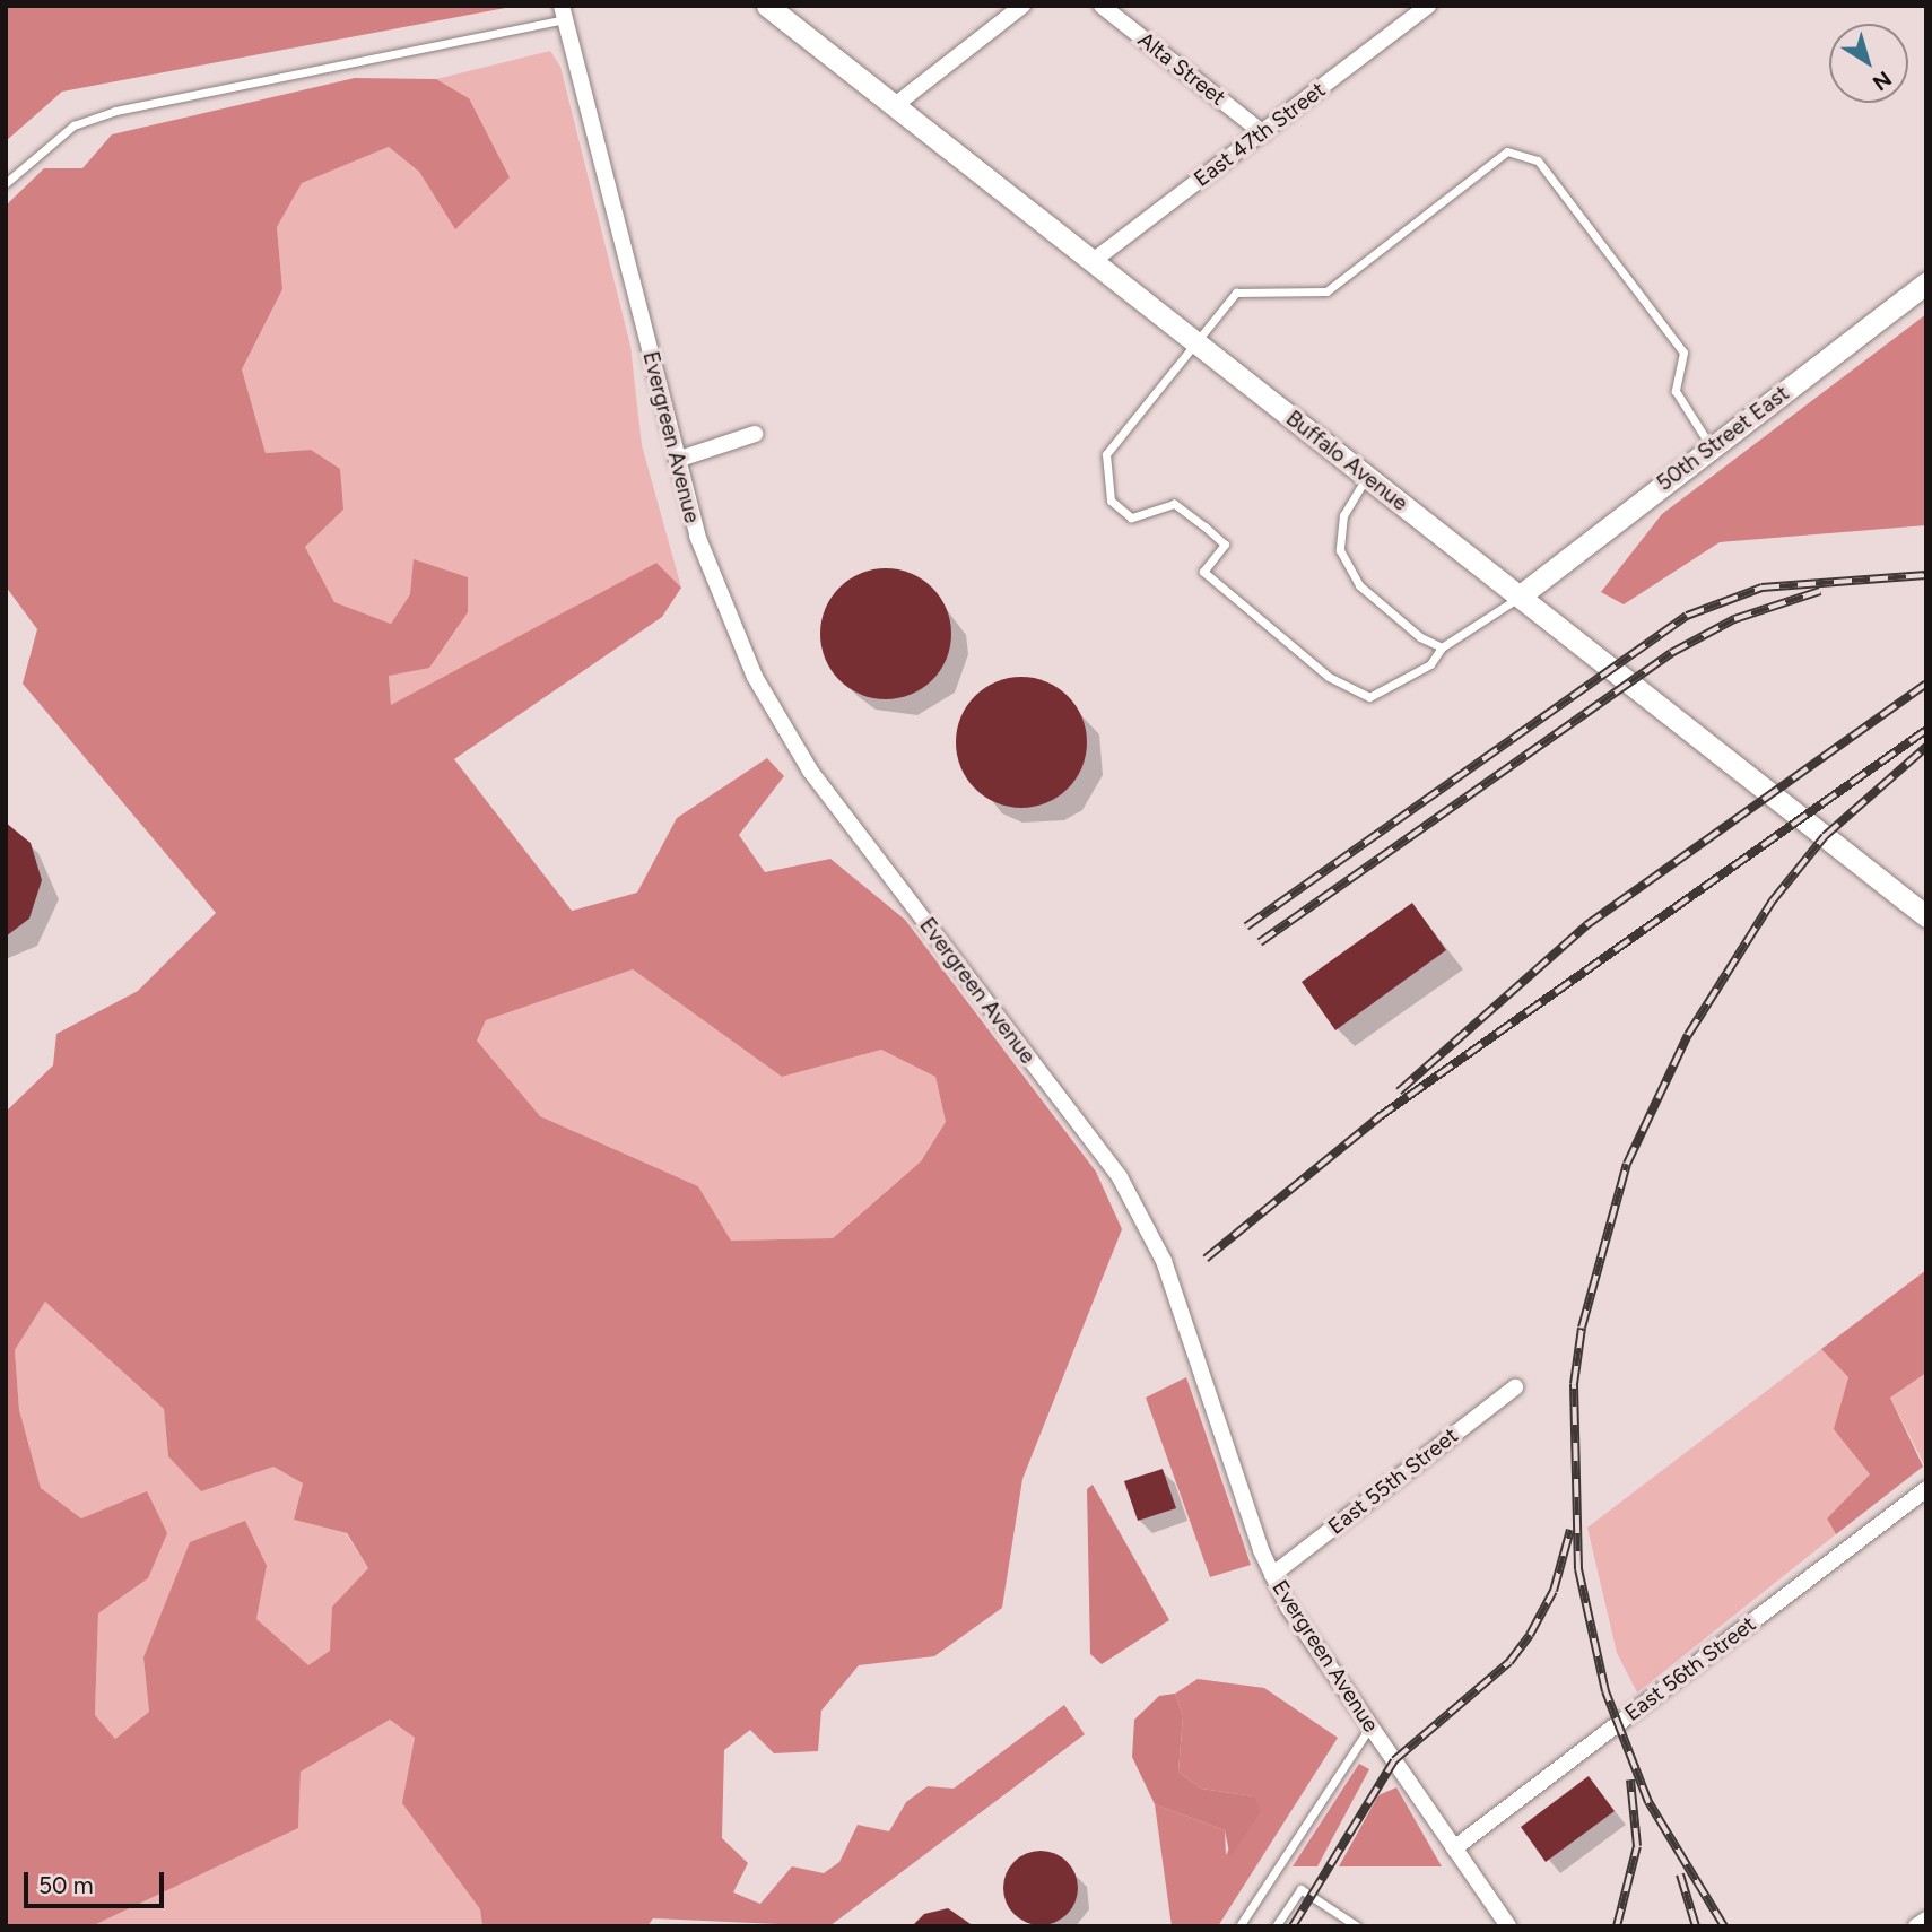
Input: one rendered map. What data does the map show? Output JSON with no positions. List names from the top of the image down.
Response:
{
  "streets": {
    "street": [
      "Alta Street",
      "East 47th Street",
      "Evergreen Avenue",
      "50th Street East",
      "Buffalo Avenue",
      "East 55th Street",
      "East 56th Street"
    ]
  },
  "crossings": [
    ["Alta Street", "East 47th Street"],
    ["East 47th Street", "Buffalo Avenue"],
    ["Evergreen Avenue", "East 55th Street"],
    ["Evergreen Avenue", "East 56th Street"],
    ["50th Street East", "Buffalo Avenue"]
  ],
  "scale_bar": "50 m",
  "north": "bottom right"
}
